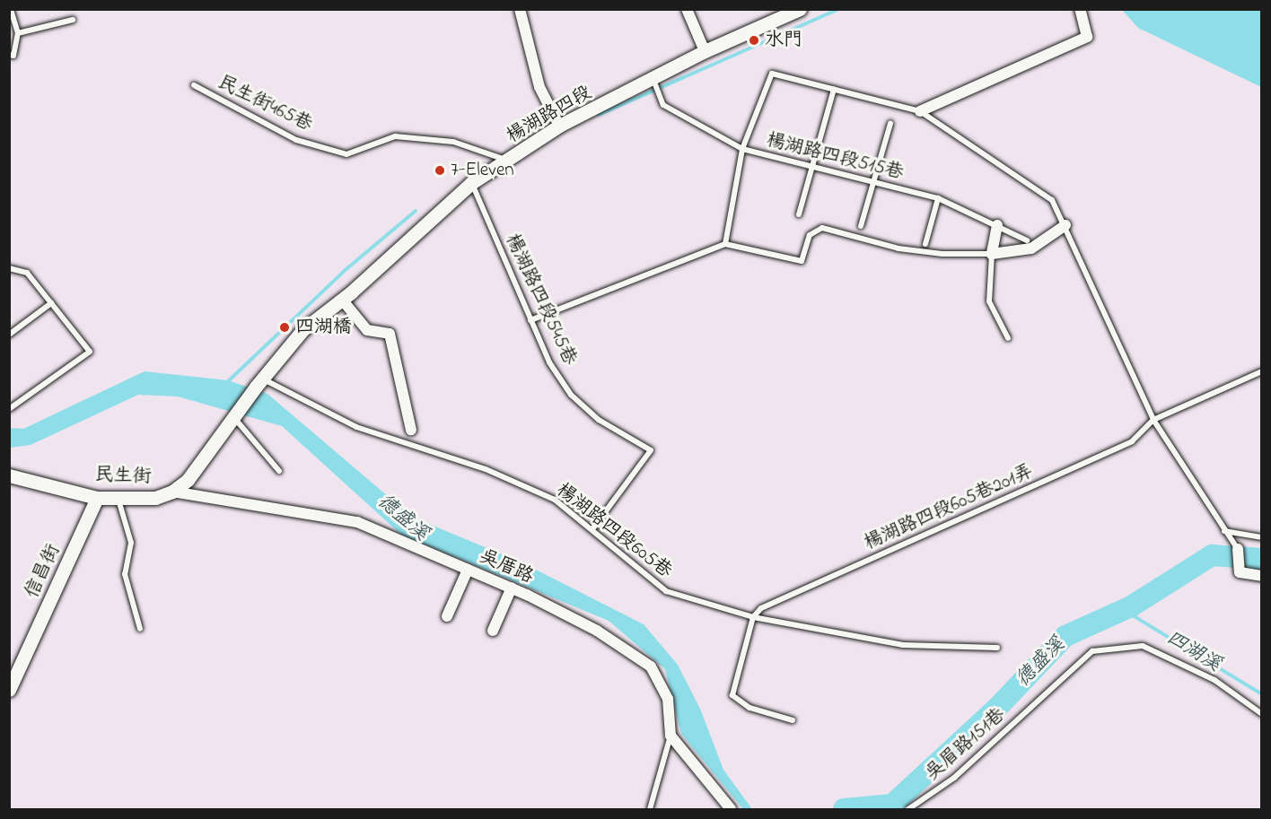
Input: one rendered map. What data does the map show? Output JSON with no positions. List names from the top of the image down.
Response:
{
  "streets": {
    "street": [
      "楊湖路四段",
      "民生街",
      "吳厝路",
      "信昌街"
    ],
    "lane": [
      "民生街465巷",
      "楊湖路四段515巷",
      "楊湖路四段545巷",
      "楊湖路四段605巷201弄",
      "楊湖路四段605巷",
      "吳眉路151巷"
    ]
  },
  "crossings": [
    ["民生街465巷", "楊湖路四段"],
    ["楊湖路四段", "楊湖路四段515巷"],
    ["楊湖路四段", "楊湖路四段545巷"],
    ["楊湖路四段", "楊湖路四段605巷"],
    ["楊湖路四段545巷", "楊湖路四段605巷"],
    ["民生街", "吳厝路"],
    ["民生街", "信昌街"],
    ["楊湖路四段605巷201弄", "楊湖路四段605巷"]
  ],
  "water": ["德盛溪", "四湖溪"],
  "places": ["水門", "7-Eleven", "四湖橋"]
}
